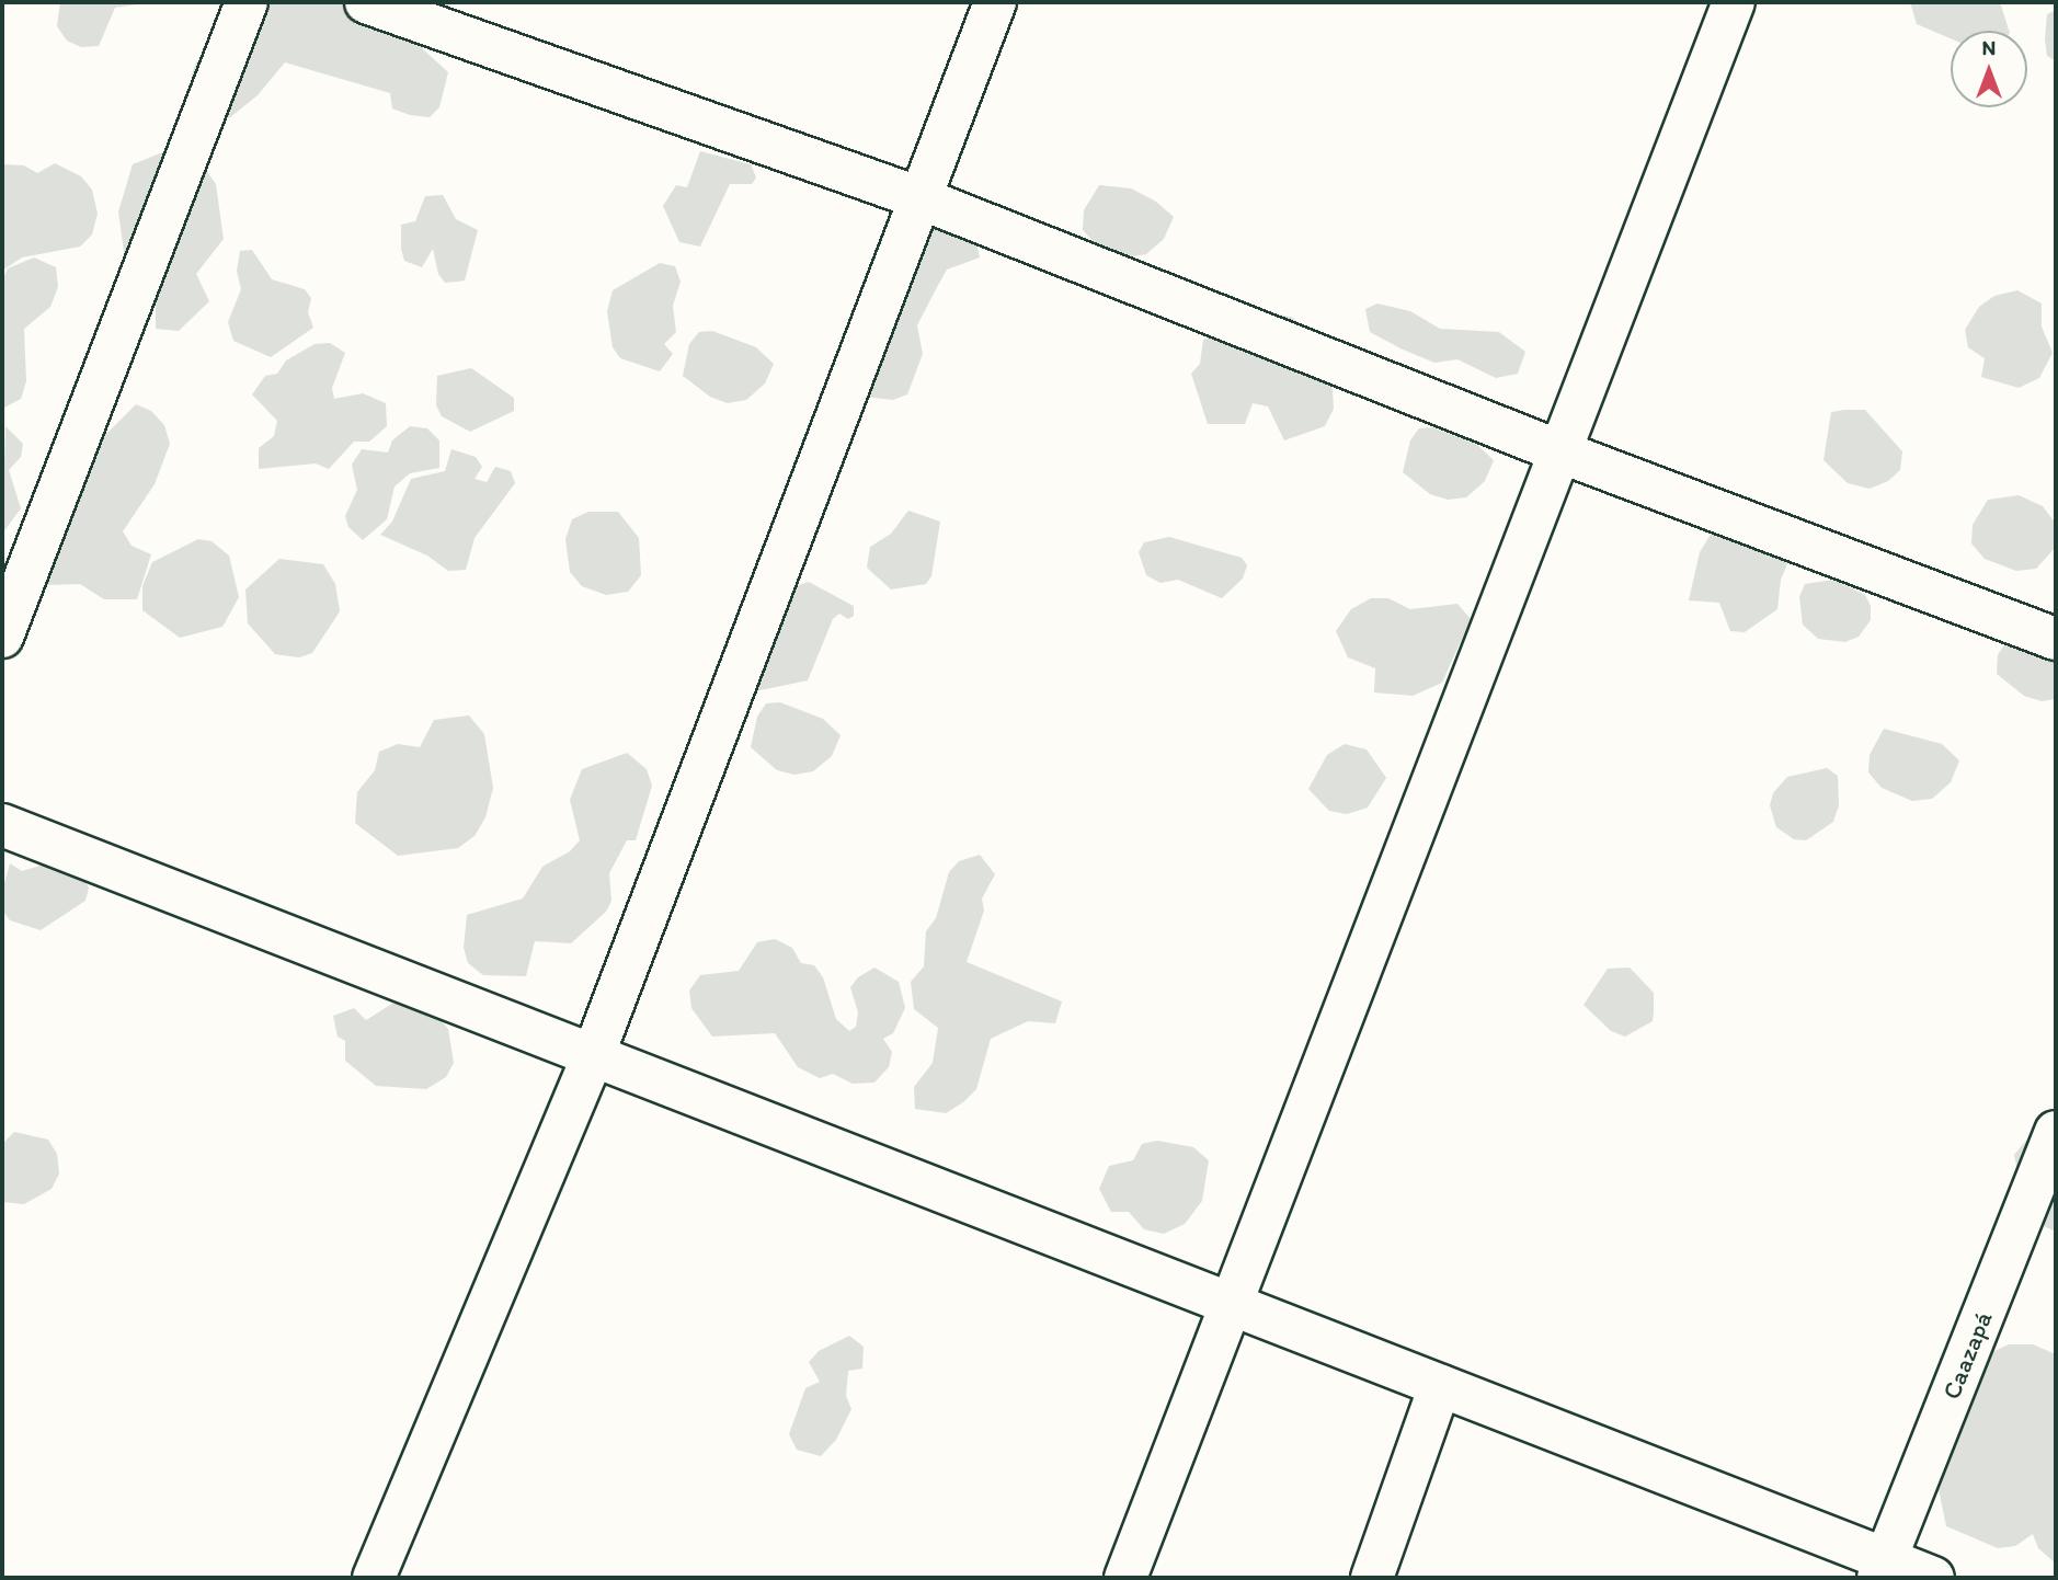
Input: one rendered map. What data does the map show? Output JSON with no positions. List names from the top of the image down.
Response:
{
  "streets": {
    "street": ["Caazapá"]
  },
  "north": "top"
}
